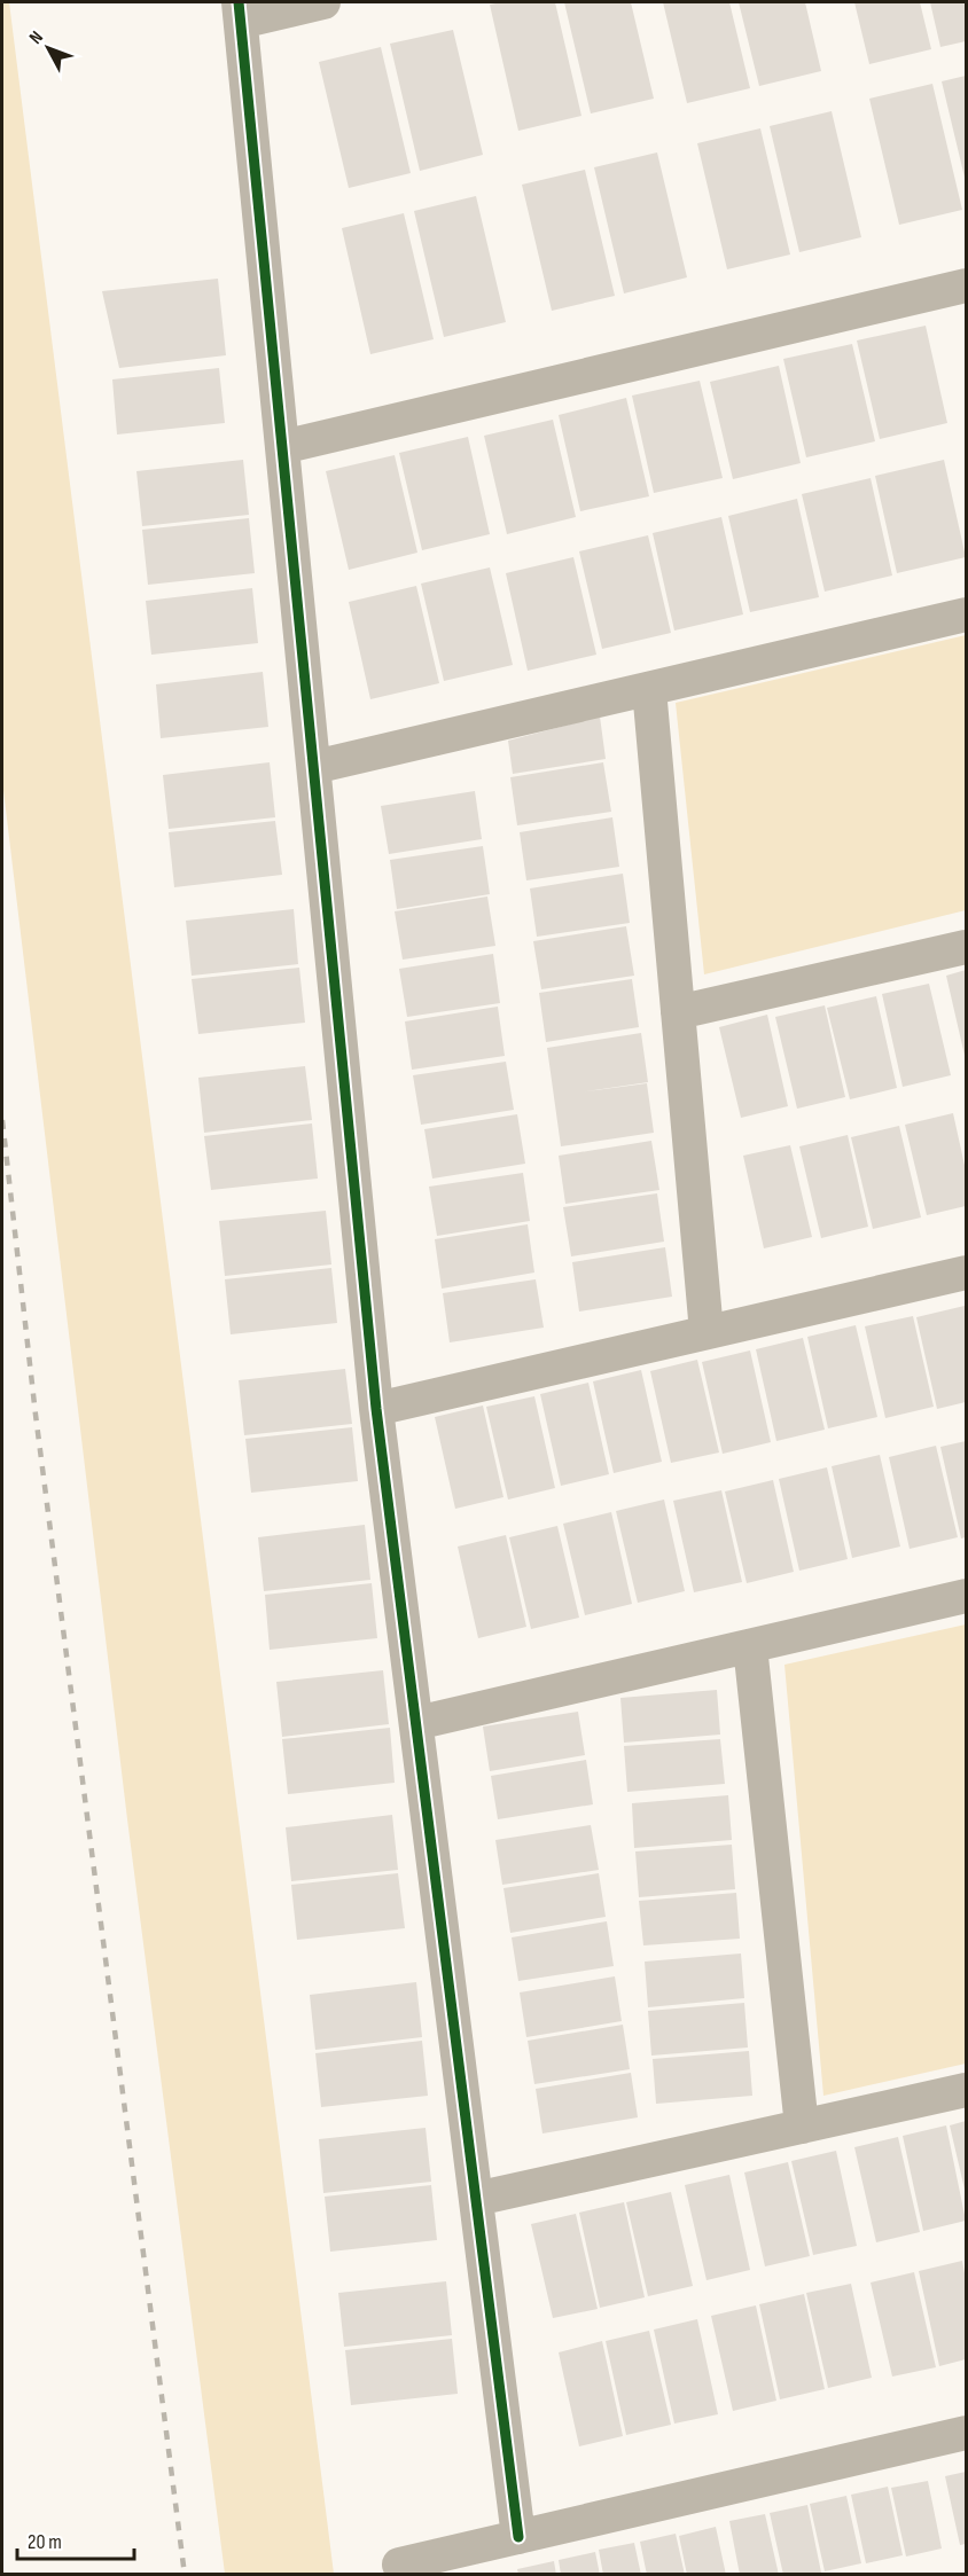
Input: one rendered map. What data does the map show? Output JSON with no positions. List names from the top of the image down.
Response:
{
  "scale_bar": "20 m",
  "north": "top left"
}
